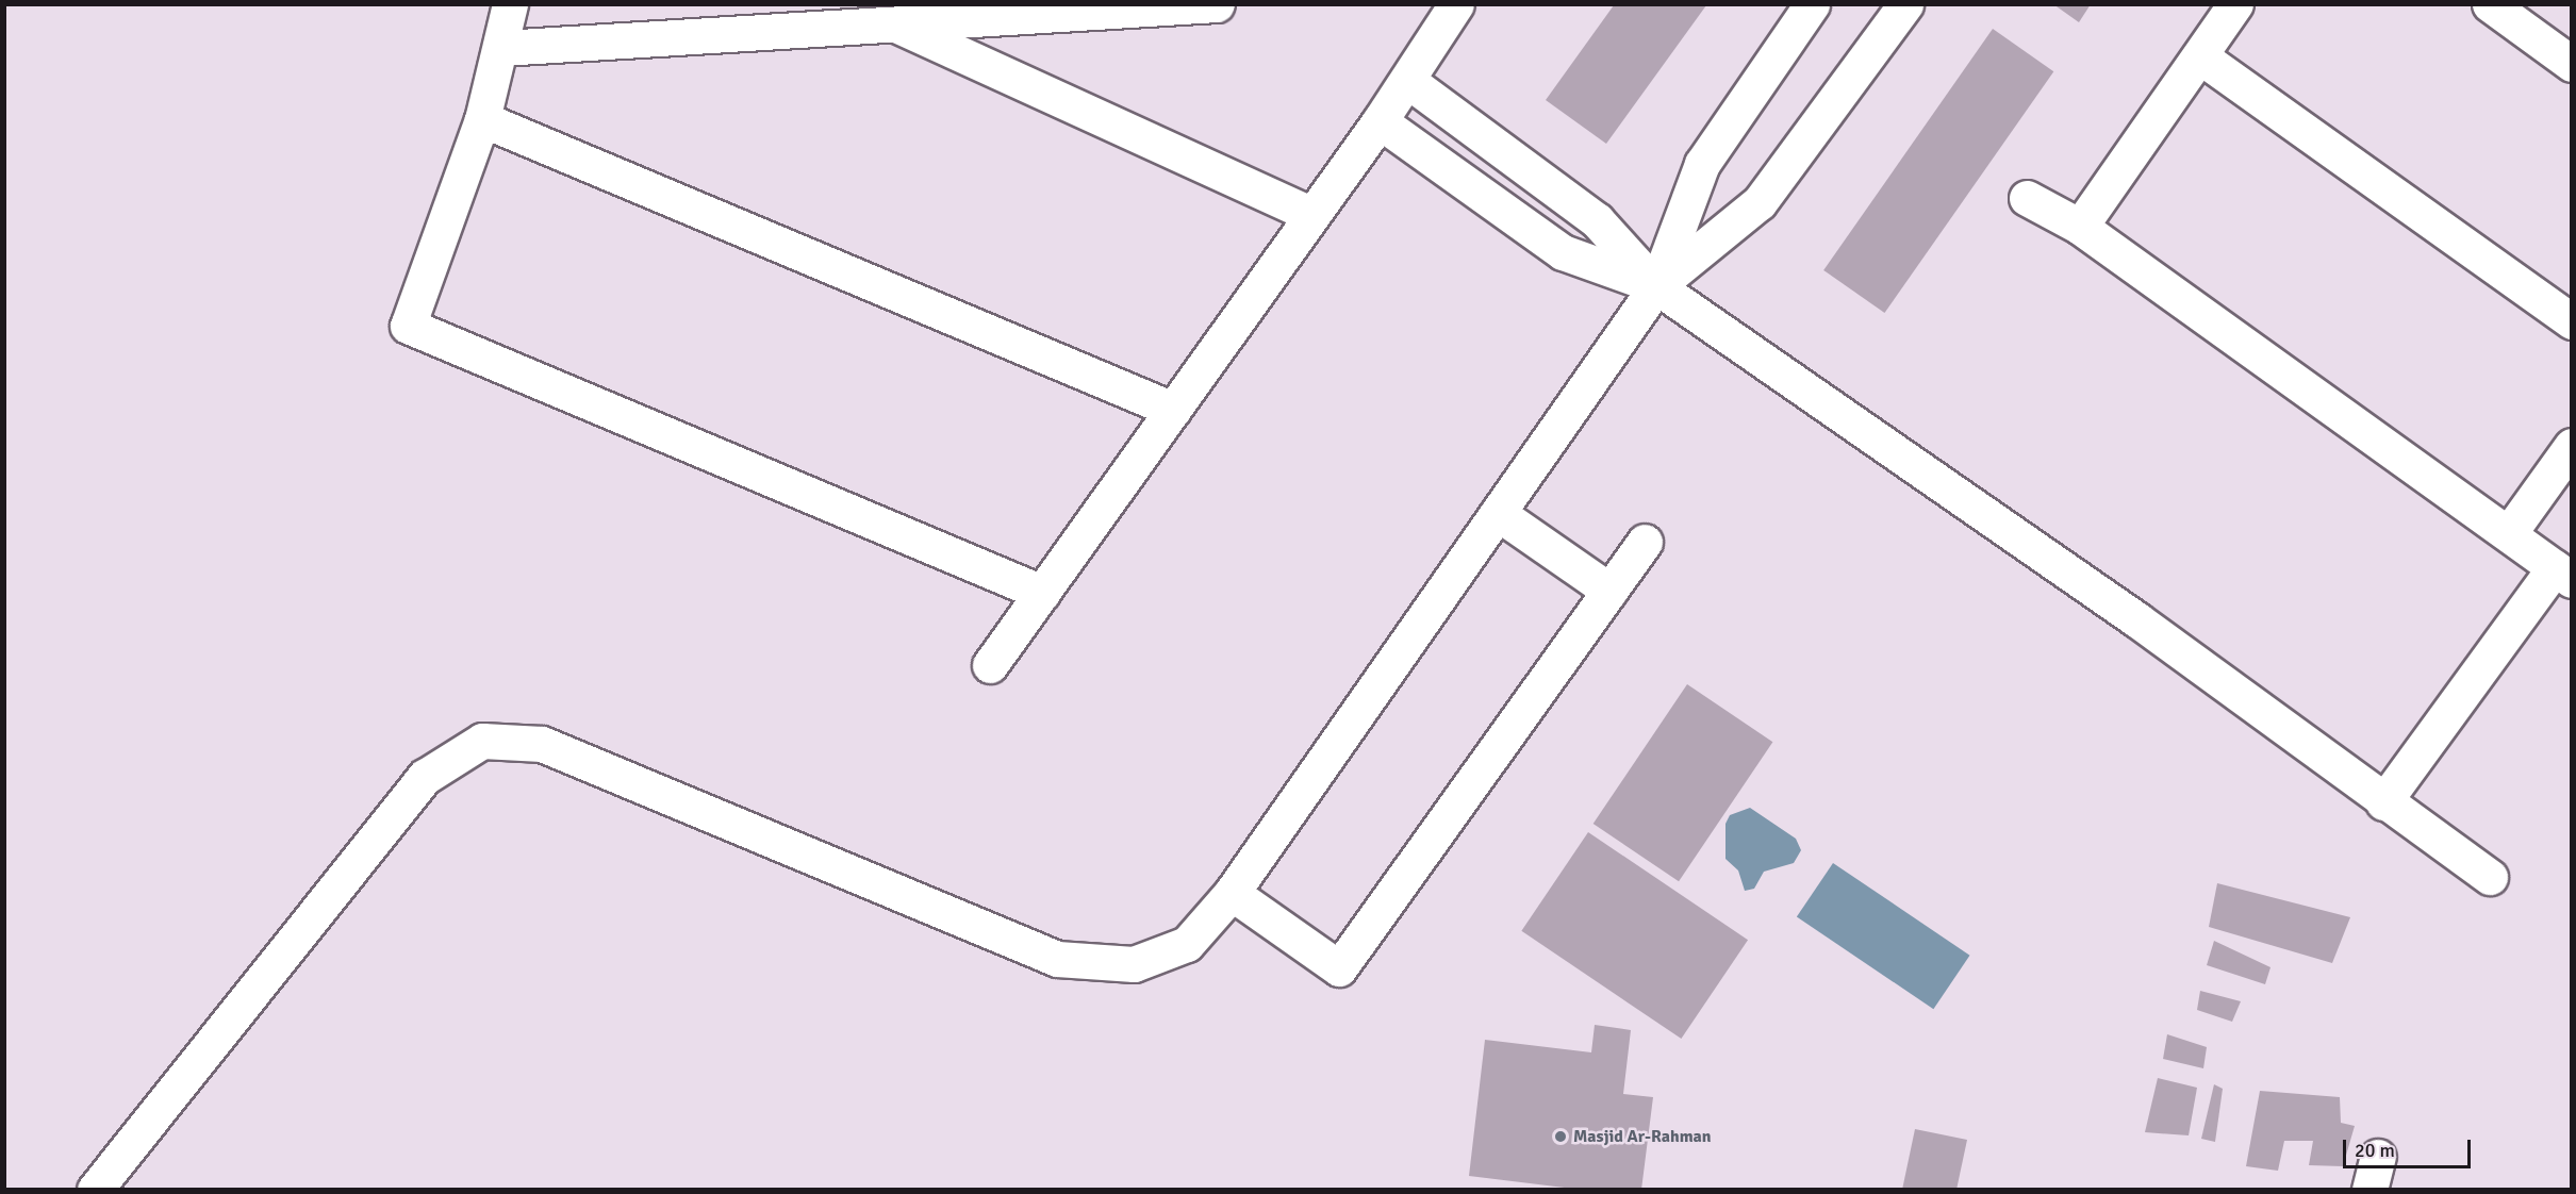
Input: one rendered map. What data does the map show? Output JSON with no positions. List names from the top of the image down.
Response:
{
  "places": ["Masjid Ar-Rahman"],
  "scale_bar": "20 m"
}
